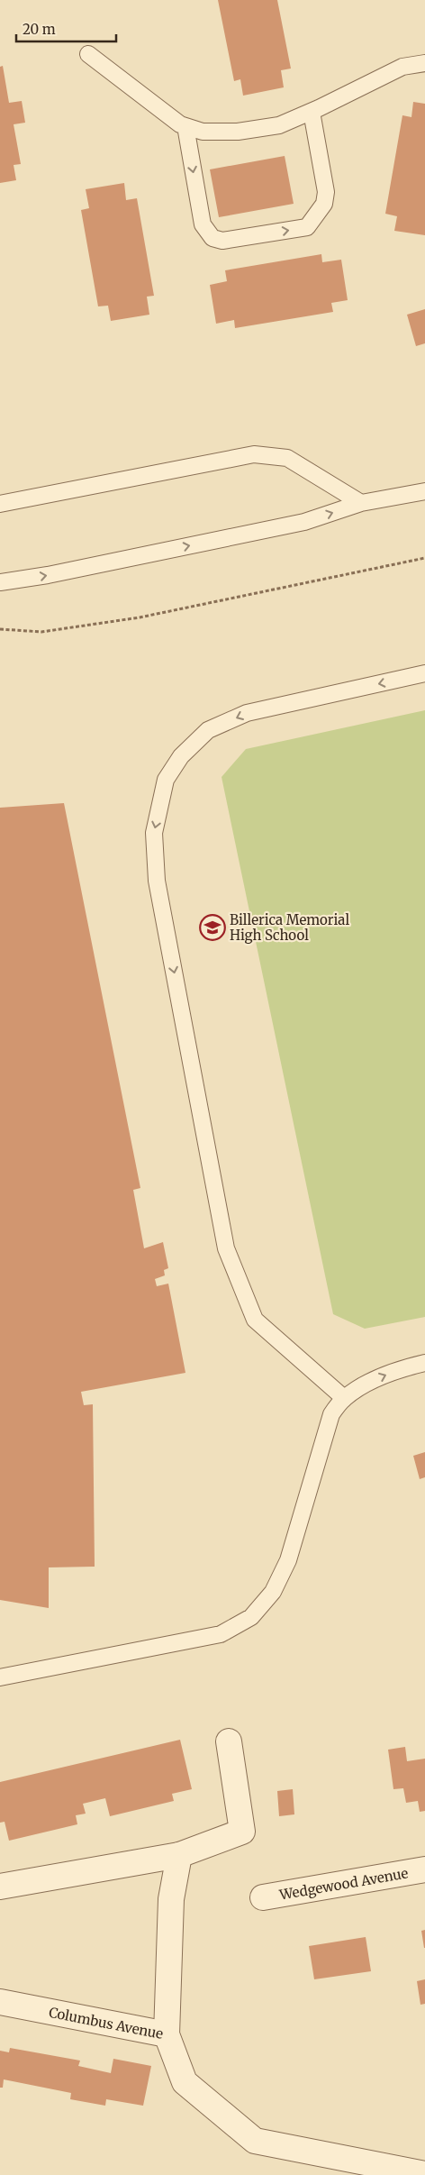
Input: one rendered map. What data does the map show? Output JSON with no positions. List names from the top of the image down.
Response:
{
  "streets": {
    "street": ["Wedgewood Avenue", "Columbus Avenue"]
  },
  "places": {
    "school or university": ["Billerica Memorial High School"]
  },
  "scale_bar": "20 m"
}
